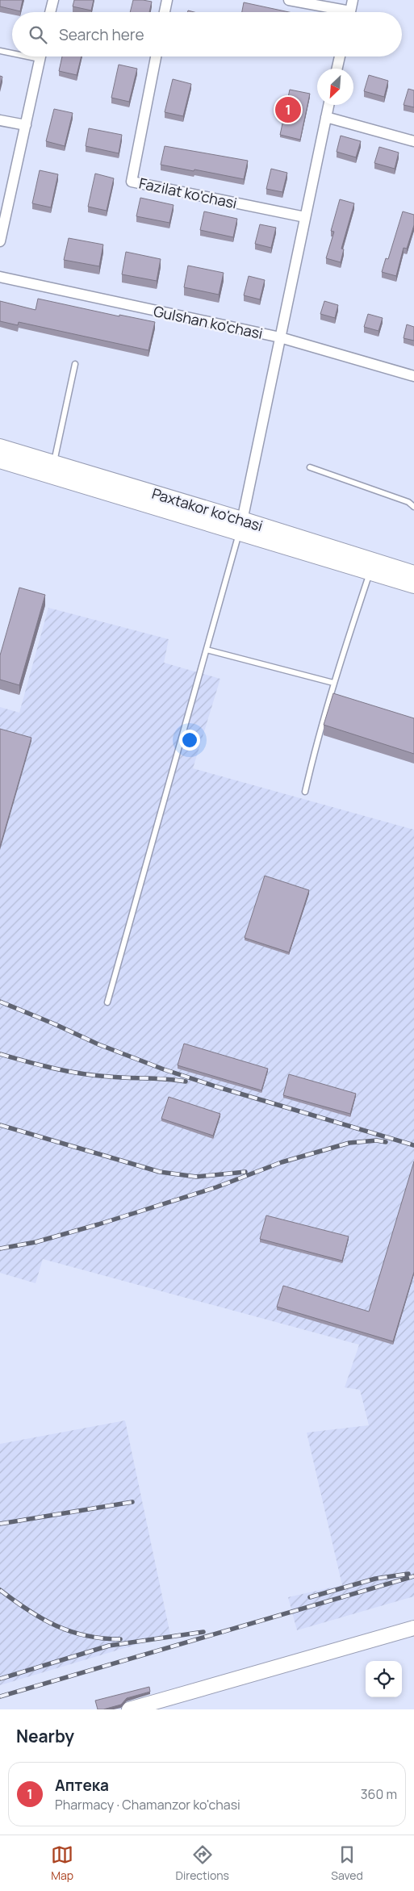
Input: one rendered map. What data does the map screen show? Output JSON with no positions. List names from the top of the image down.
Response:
{
  "streets": {
    "main road": ["Paxtakor ko'chasi"],
    "street": ["Fazilat ko'chasi", "Gulshan ko'chasi"]
  },
  "north": "bottom left",
  "page": {
    "search": "Search here",
    "pins": "1",
    "heading": "Nearby",
    "list": [
      {
        "mark": "1",
        "name": "Аптека",
        "note": "Pharmacy · Chamanzor ko'chasi",
        "value": "360 m"
      }
    ],
    "nav": ["Map", "Directions", "Saved"]
  }
}
